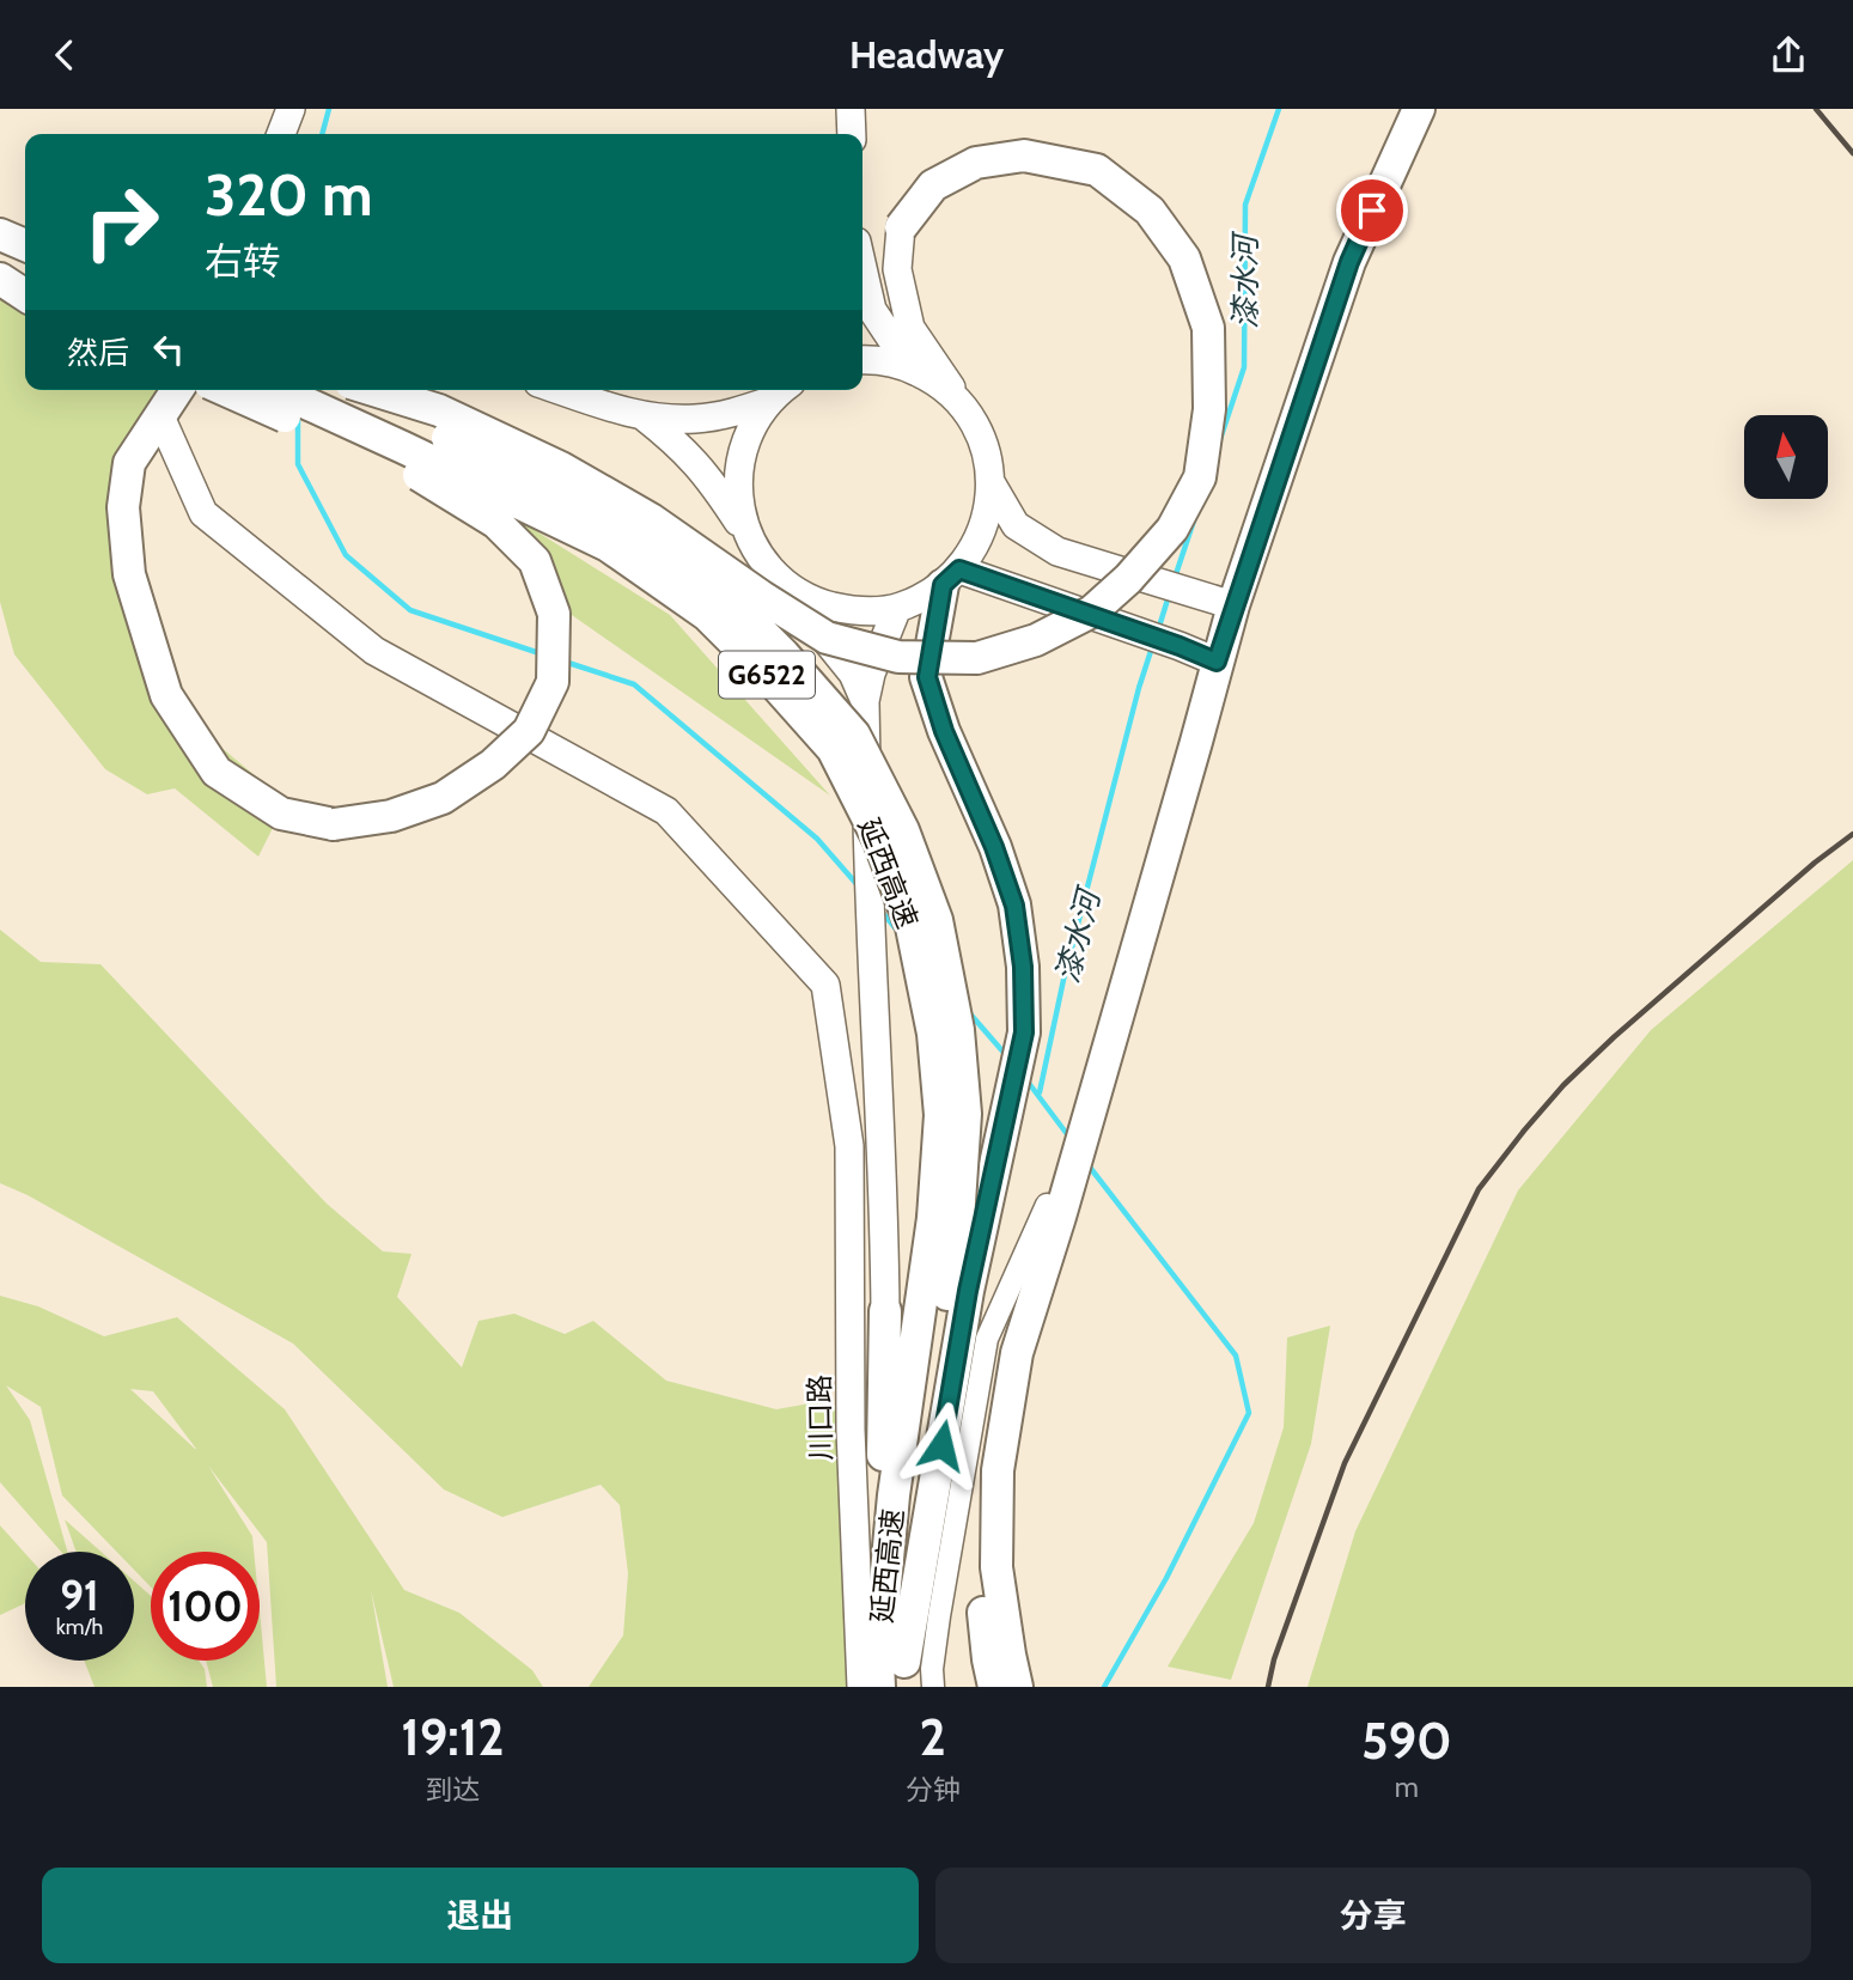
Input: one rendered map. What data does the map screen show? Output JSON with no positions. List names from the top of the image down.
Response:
{
  "streets": {
    "highway": ["G6522", "延西高速"],
    "main road": ["川口路"]
  },
  "crossings": [
    ["延西高速", "川口路"]
  ],
  "water": ["漆水河"],
  "north": "top",
  "page": {
    "header": "Headway",
    "turn": ["320 m", "右转"],
    "then": "然后",
    "speed": "91 km/h",
    "limit": "100",
    "eta": [
      "19:12",
      "到达",
      "2",
      "分钟",
      "590",
      "m"
    ],
    "buttons": ["退出", "分享"]
  }
}
